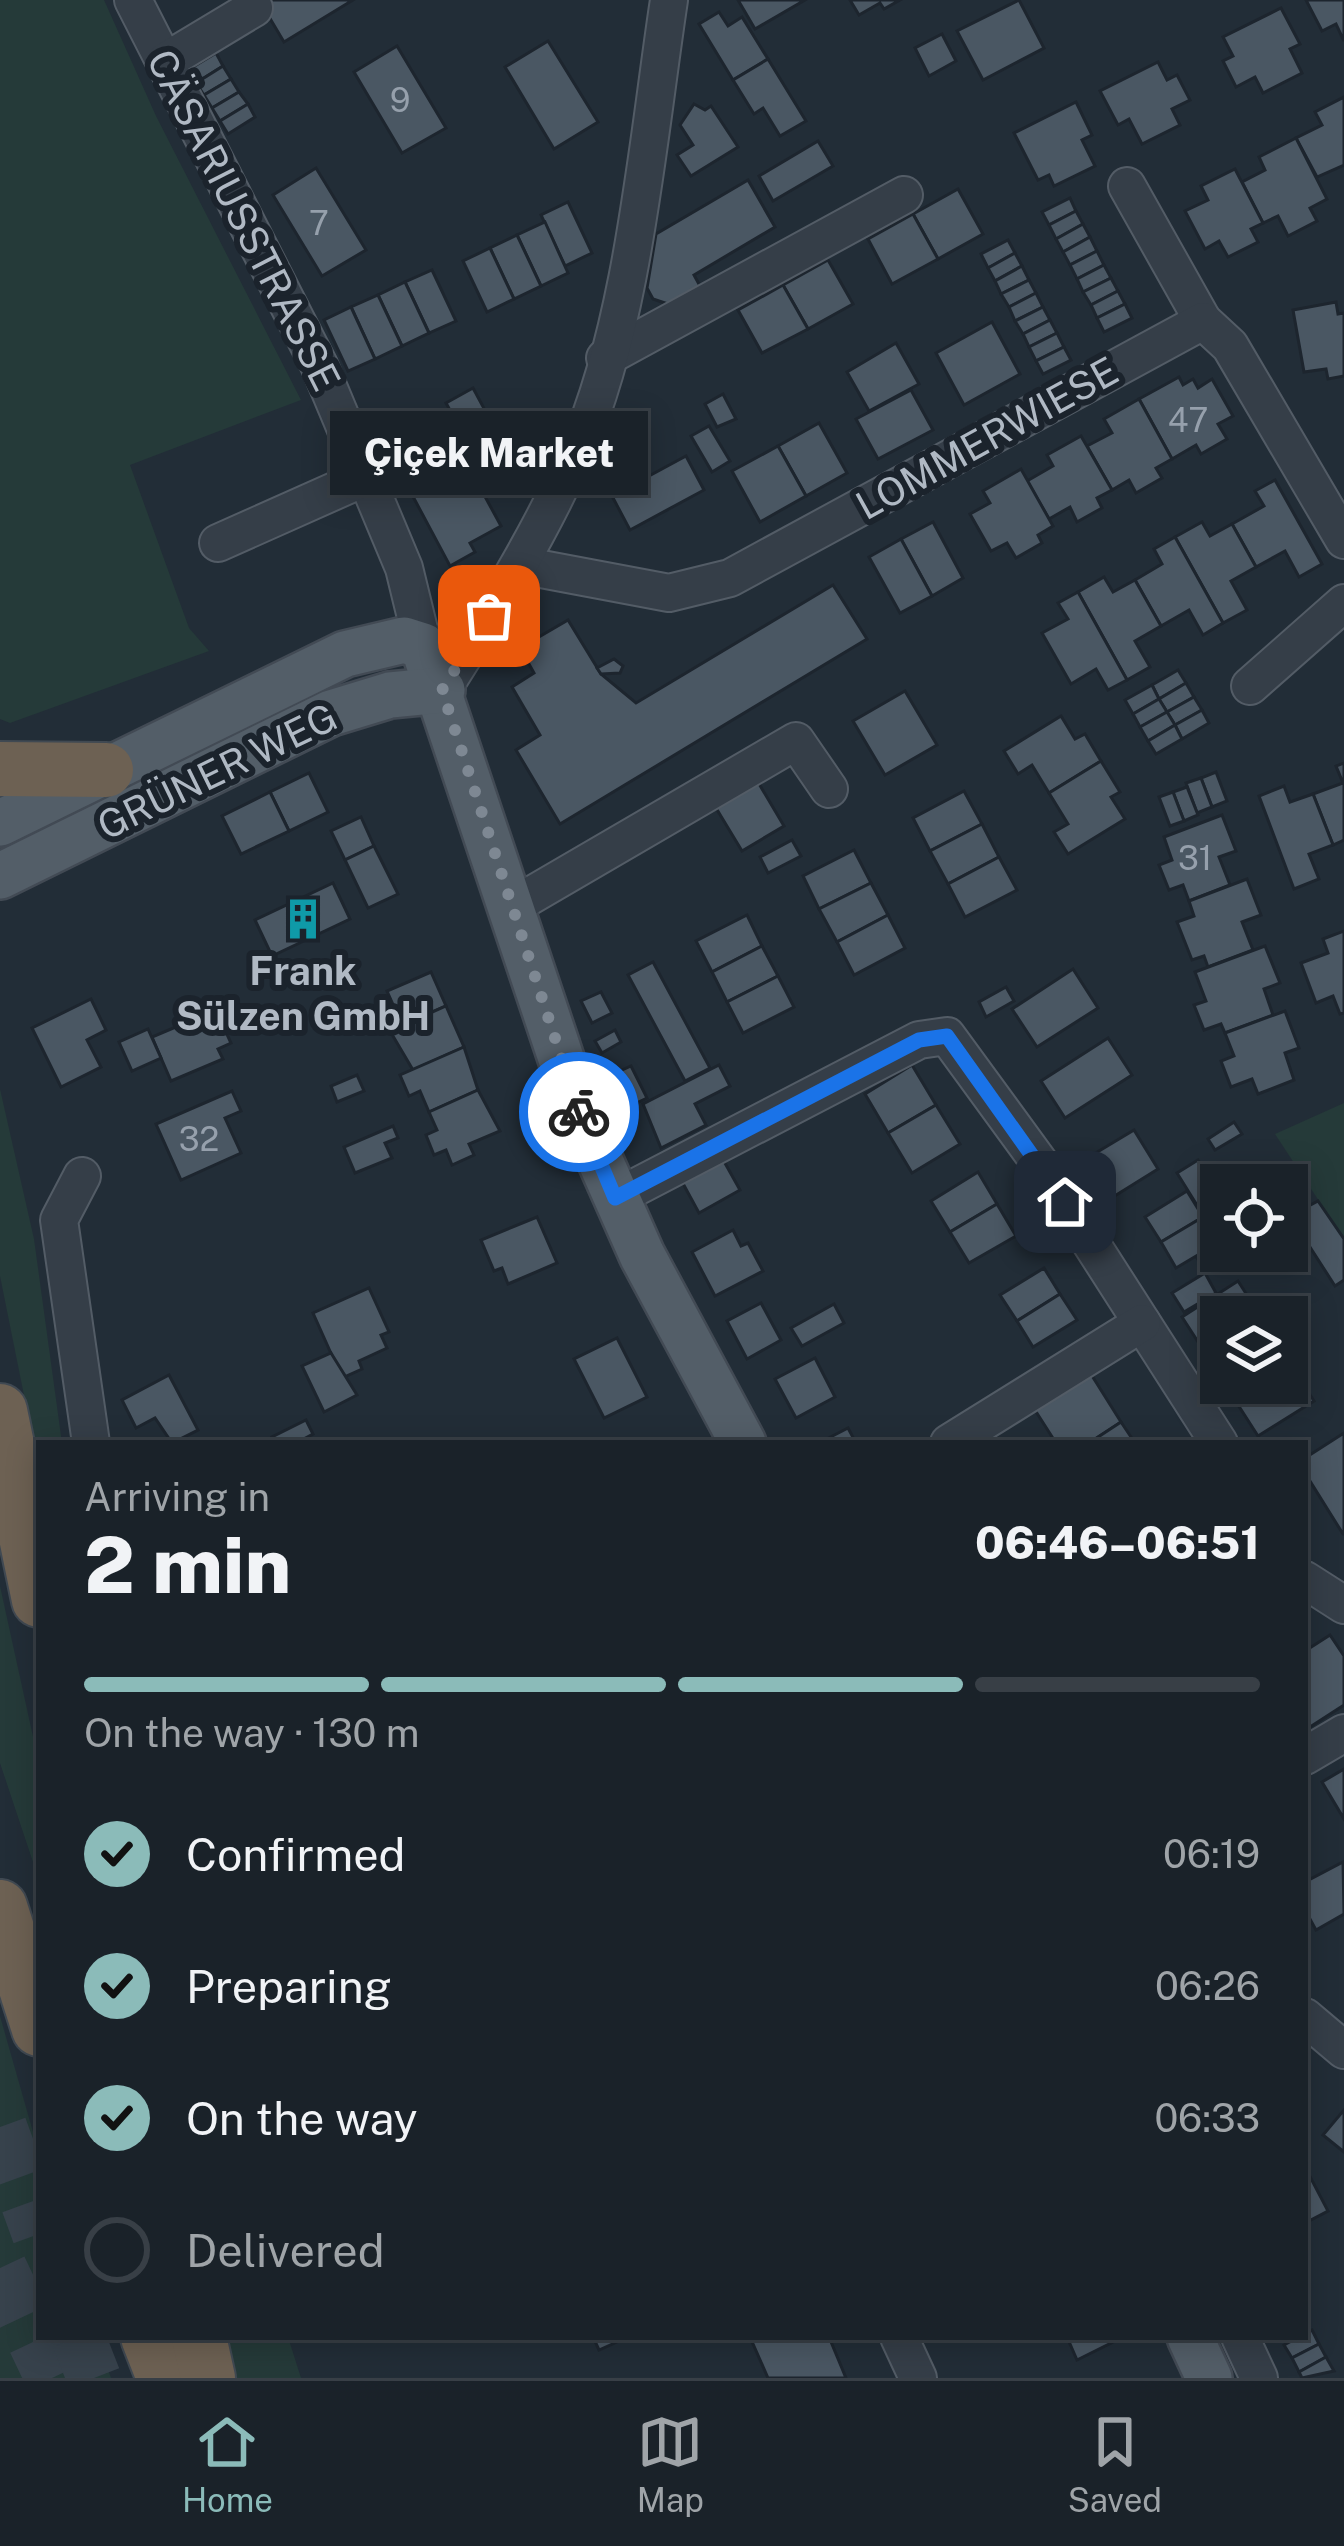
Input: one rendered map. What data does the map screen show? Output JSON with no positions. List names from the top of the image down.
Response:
{
  "streets": {
    "main road": ["CÄSARIUSSTRASSE", "GRÜNER WEG"],
    "street": ["LOMMERWIESE"]
  },
  "crossings": [
    ["CÄSARIUSSTRASSE", "GRÜNER WEG"]
  ],
  "places": {
    "other": ["Çiçek Market"],
    "building": ["Frank Sülzen GmbH"]
  },
  "house_numbers": [
    "9",
    "7",
    "47",
    "31",
    "32"
  ],
  "page": {
    "bubble": "Çiçek Market",
    "heading": ["2 min", "Arriving in", "06:46–06:51"],
    "bar": "On the way · 130 m",
    "list": [
      ["Confirmed", "06:19"],
      ["Preparing", "06:26"],
      ["On the way", "06:33"],
      "Delivered"
    ],
    "tabs": ["Home", "Map", "Saved"]
  }
}
